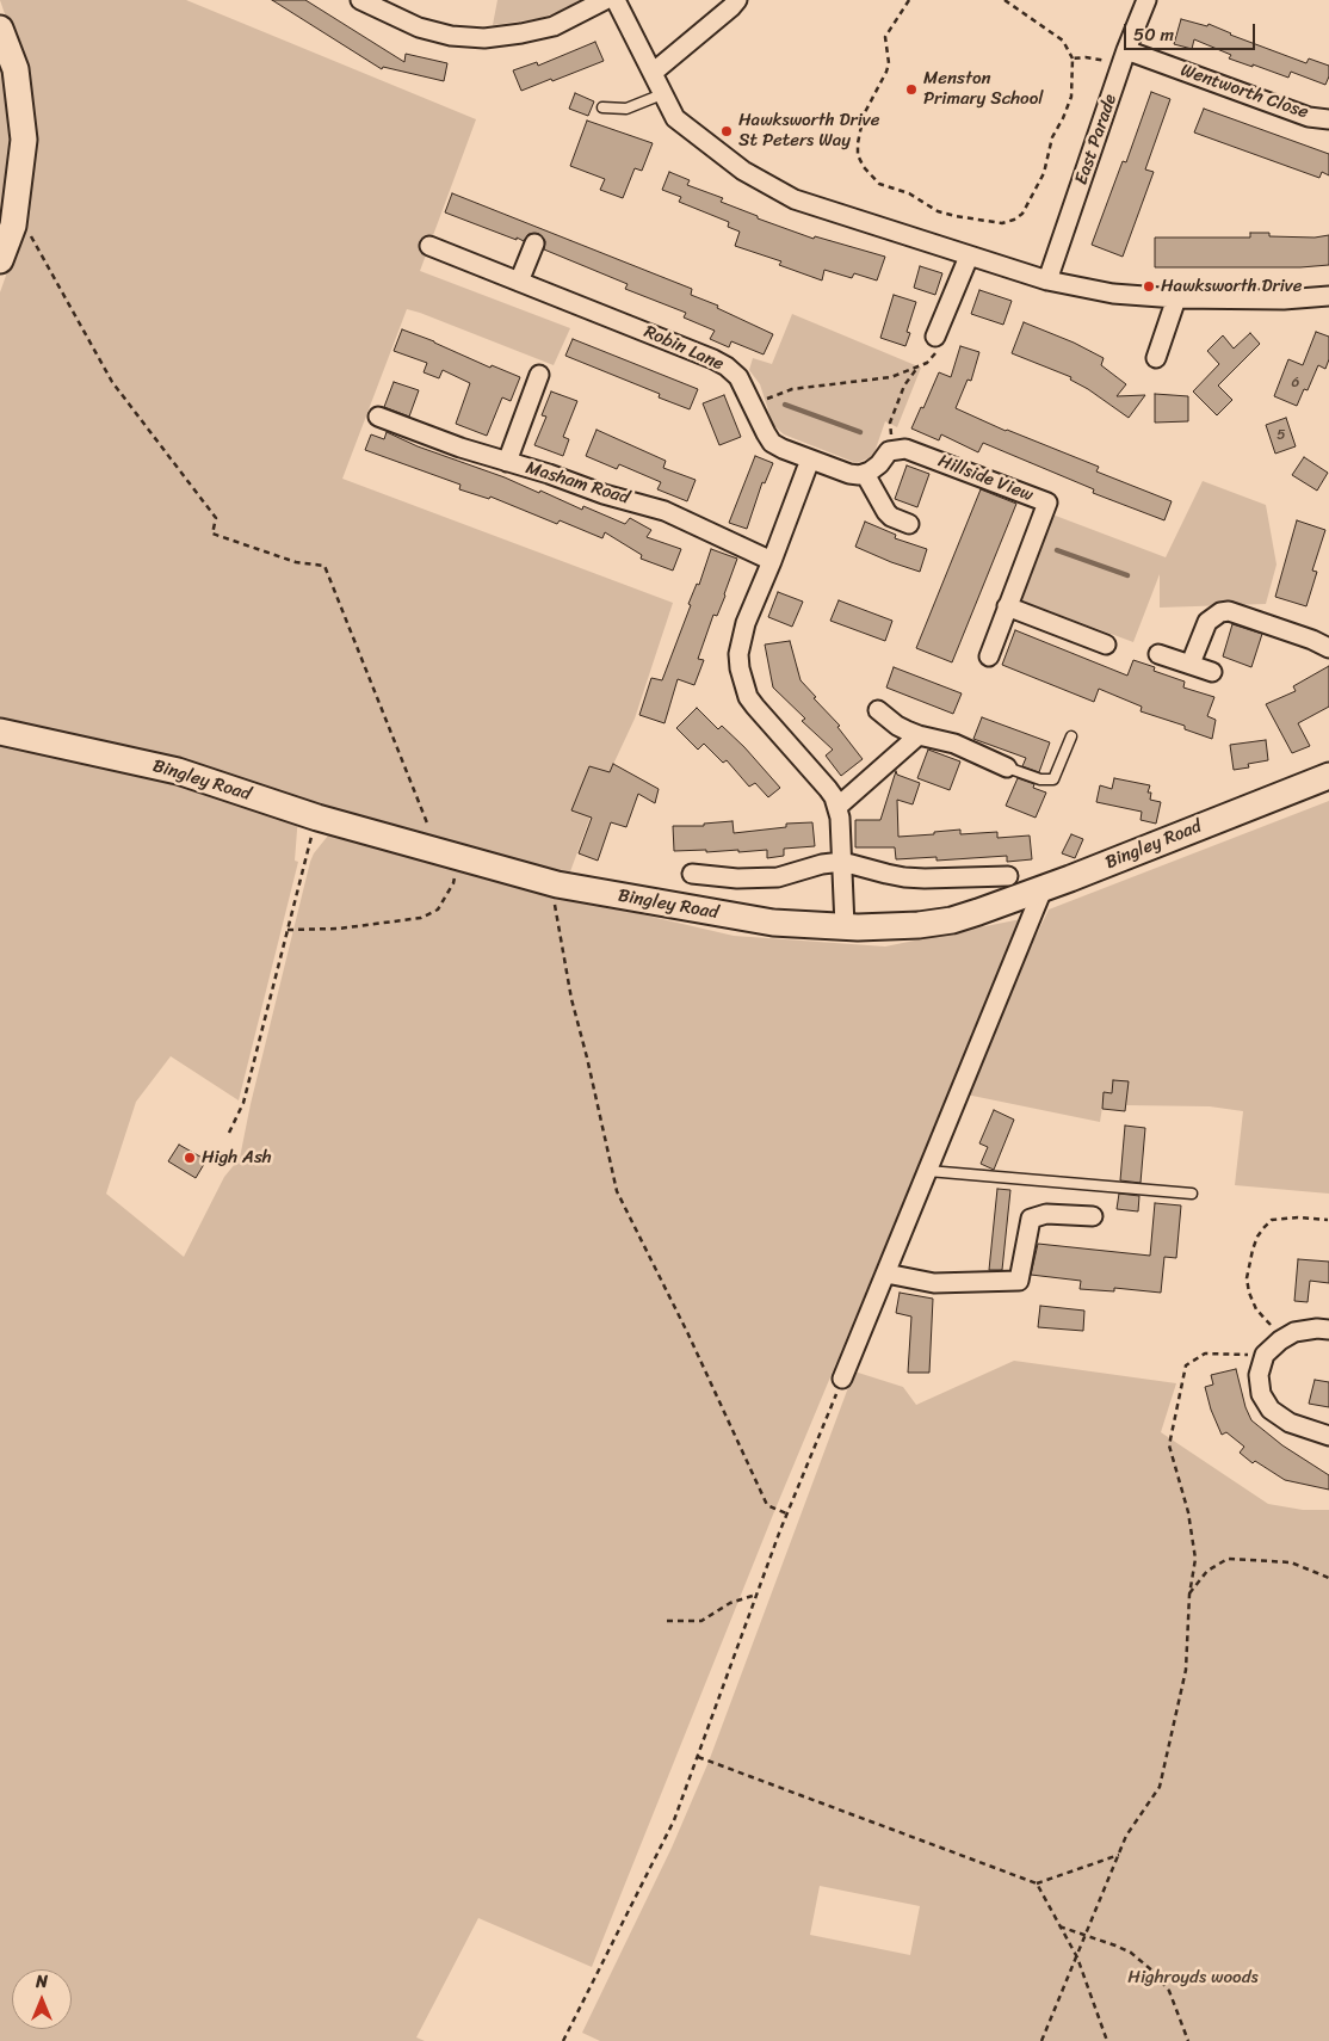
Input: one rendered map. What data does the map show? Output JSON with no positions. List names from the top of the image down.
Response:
{
  "streets": {
    "street": [
      "Wentworth Close",
      "East Parade",
      "Robin Lane",
      "Hillside View",
      "Masham Road",
      "Bingley Road"
    ]
  },
  "crossings": [
    ["Wentworth Close", "East Parade"]
  ],
  "parks": ["Highroyds woods"],
  "places": [
    "Menston Primary School",
    "Hawksworth Drive St Peters Way",
    "Hawksworth Drive",
    "High Ash"
  ],
  "house_numbers": ["6", "5"],
  "scale_bar": "50 m",
  "north": "top"
}
